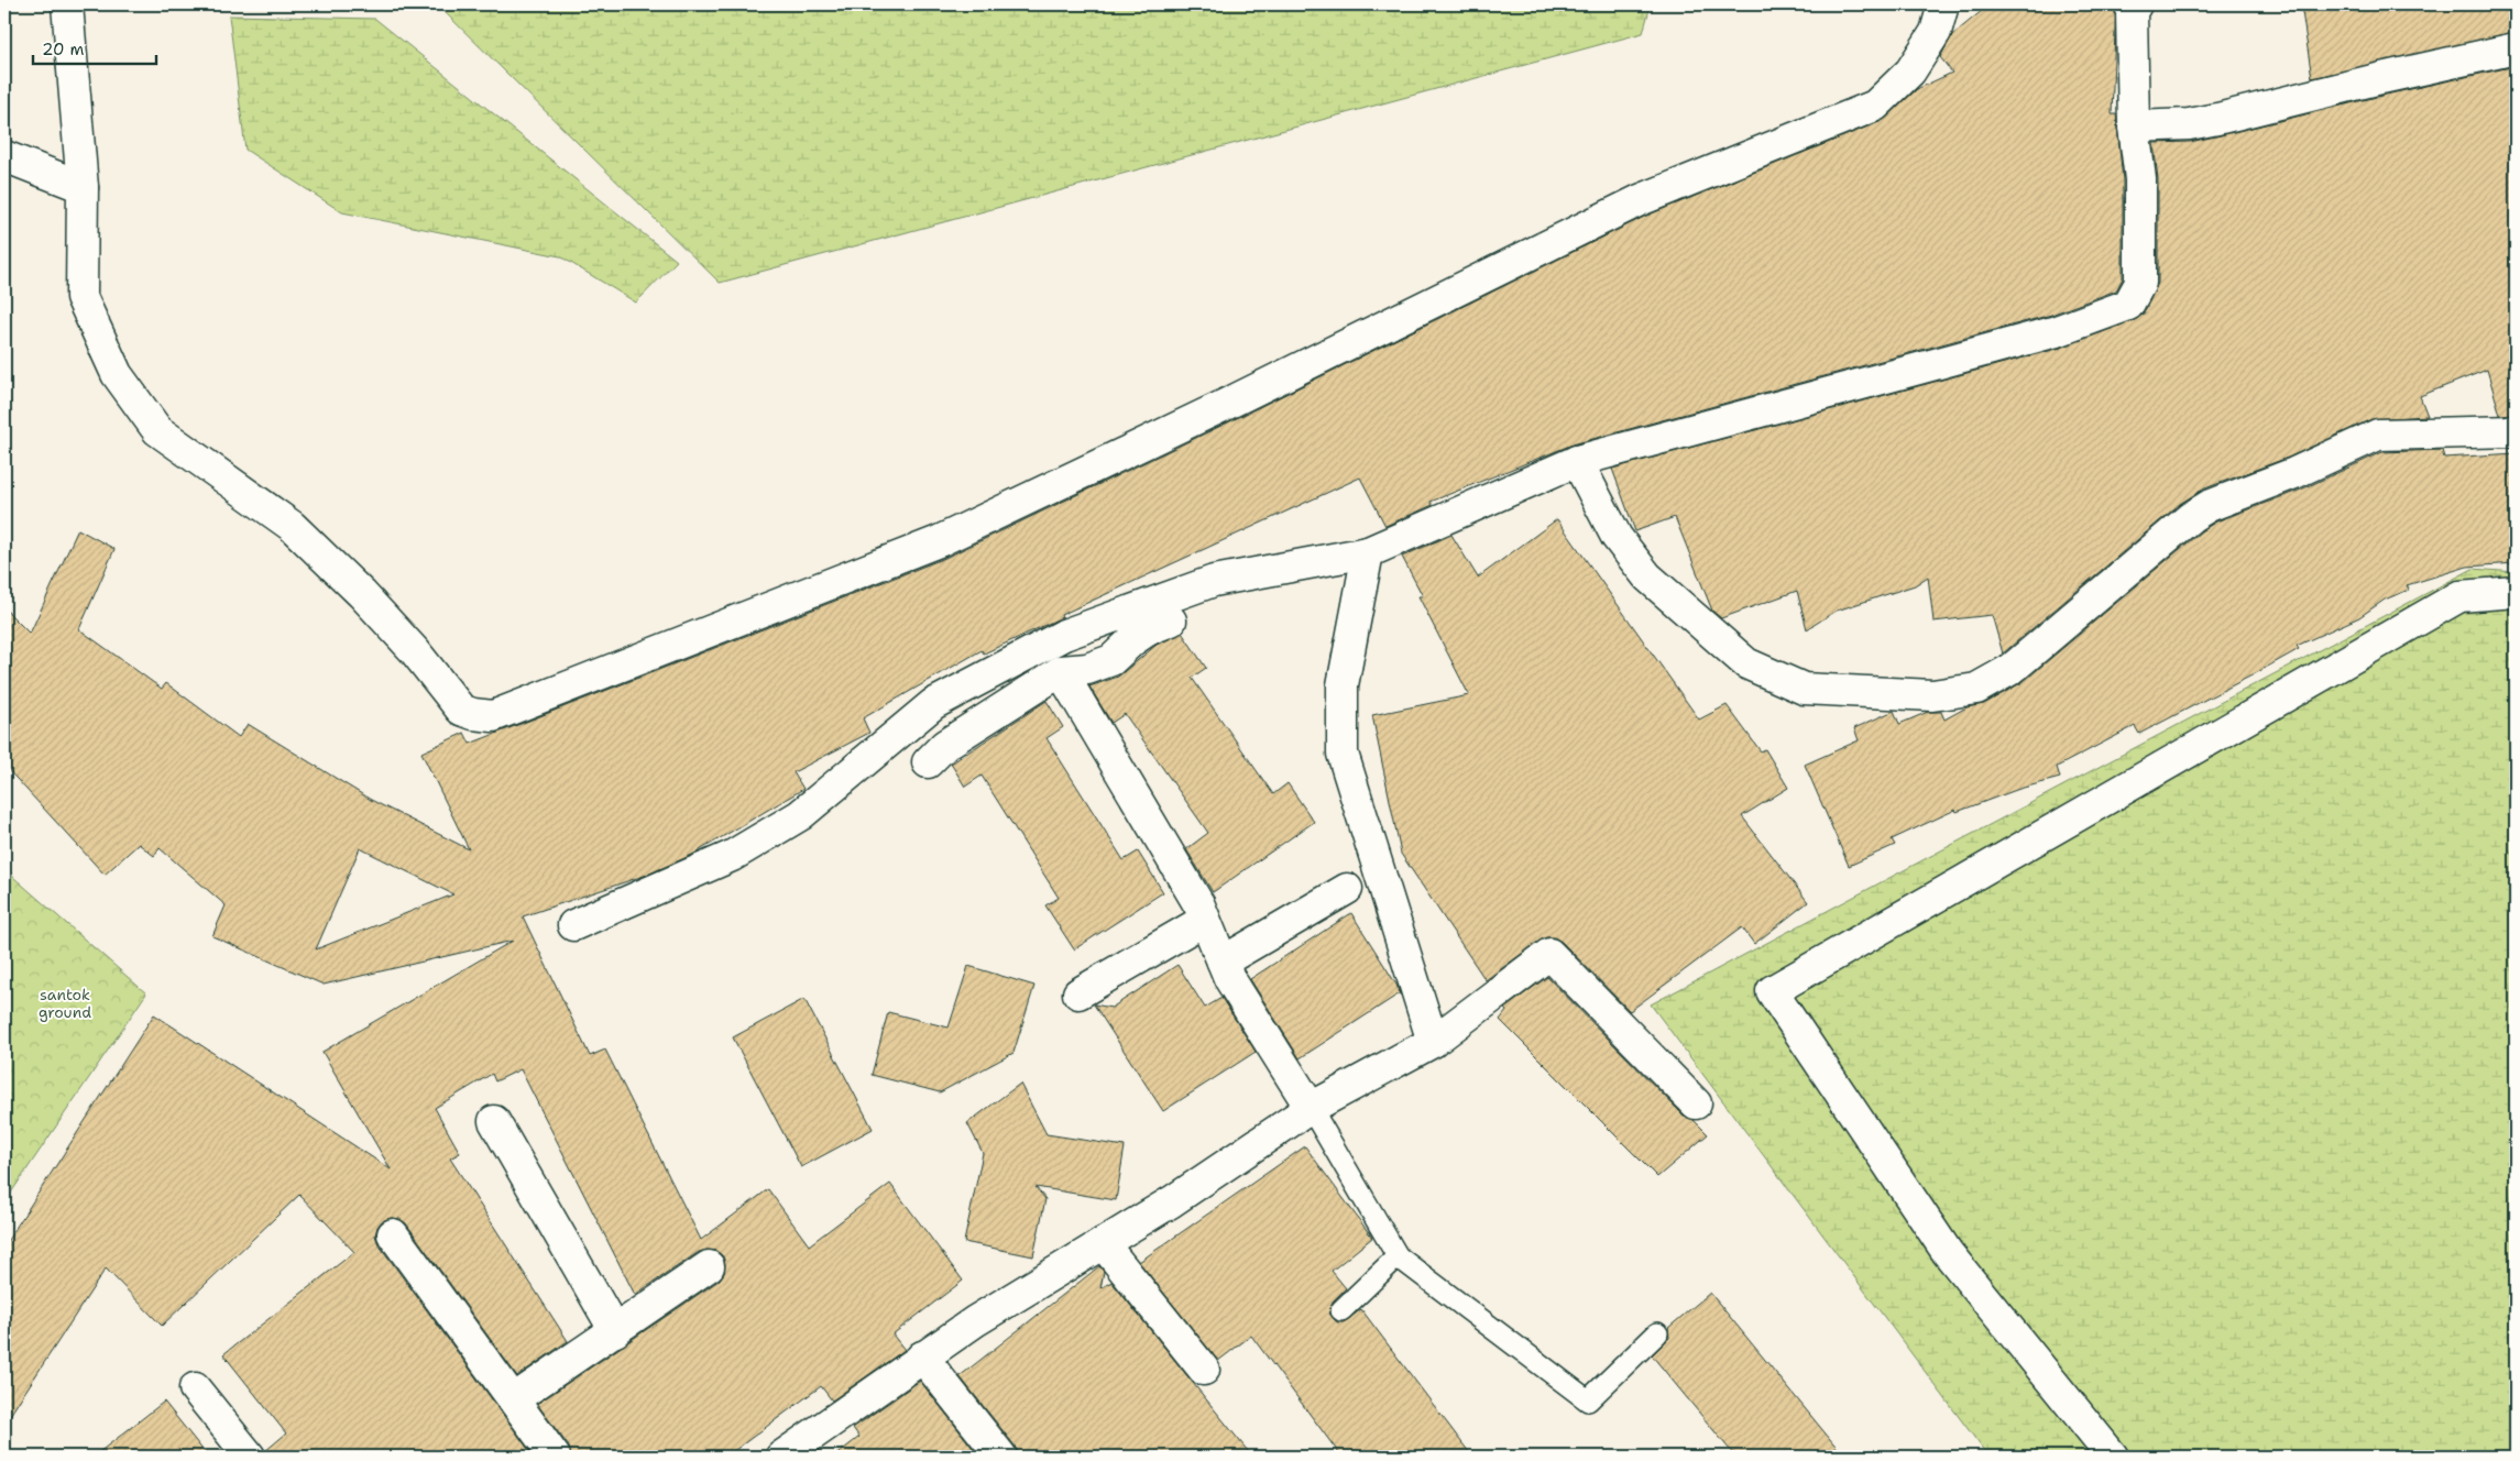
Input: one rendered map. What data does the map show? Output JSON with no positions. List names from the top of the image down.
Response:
{
  "parks": ["santok ground"],
  "scale_bar": "20 m"
}
